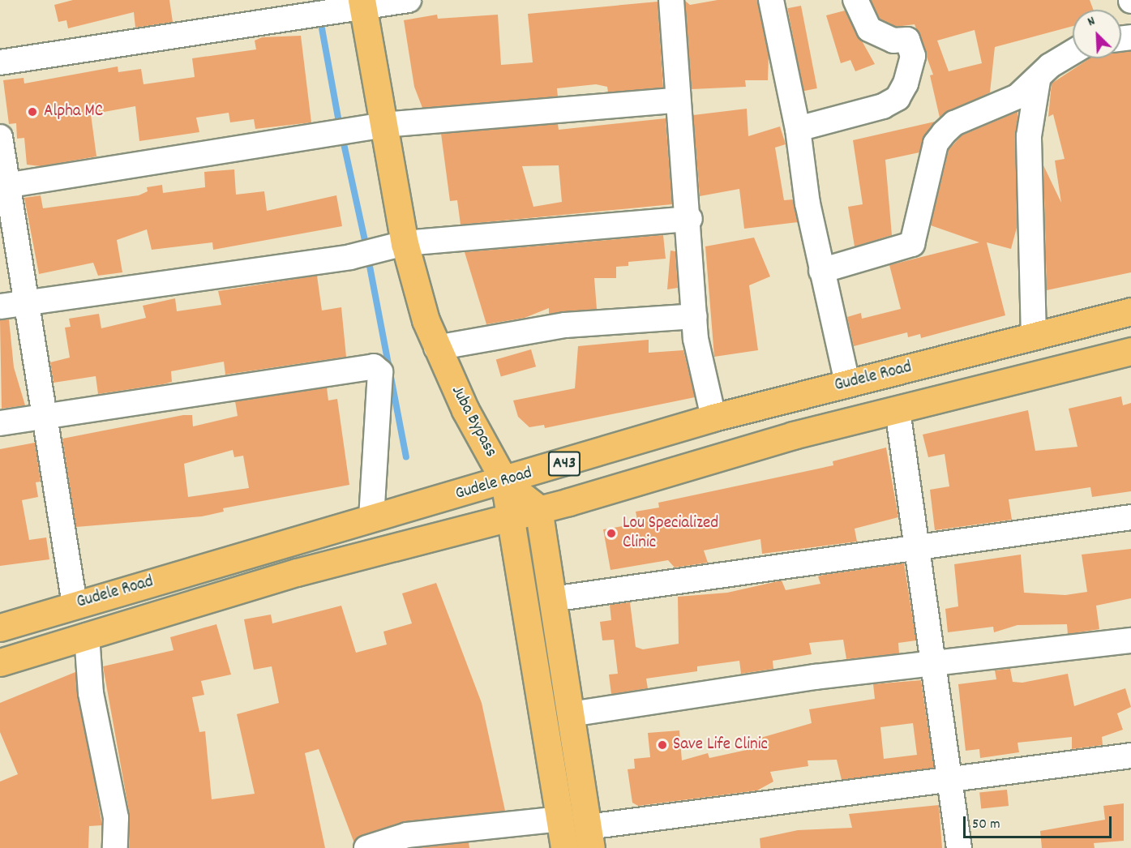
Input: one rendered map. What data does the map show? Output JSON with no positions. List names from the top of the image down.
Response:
{
  "streets": {
    "main road": ["Gudele Road", "Juba Bypass", "A43"]
  },
  "crossings": [
    ["Gudele Road", "Juba Bypass"]
  ],
  "places": ["Alpha MC", "Lou Specialized Clinic", "Save Life Clinic"],
  "scale_bar": "50 m",
  "north": "top left"
}
